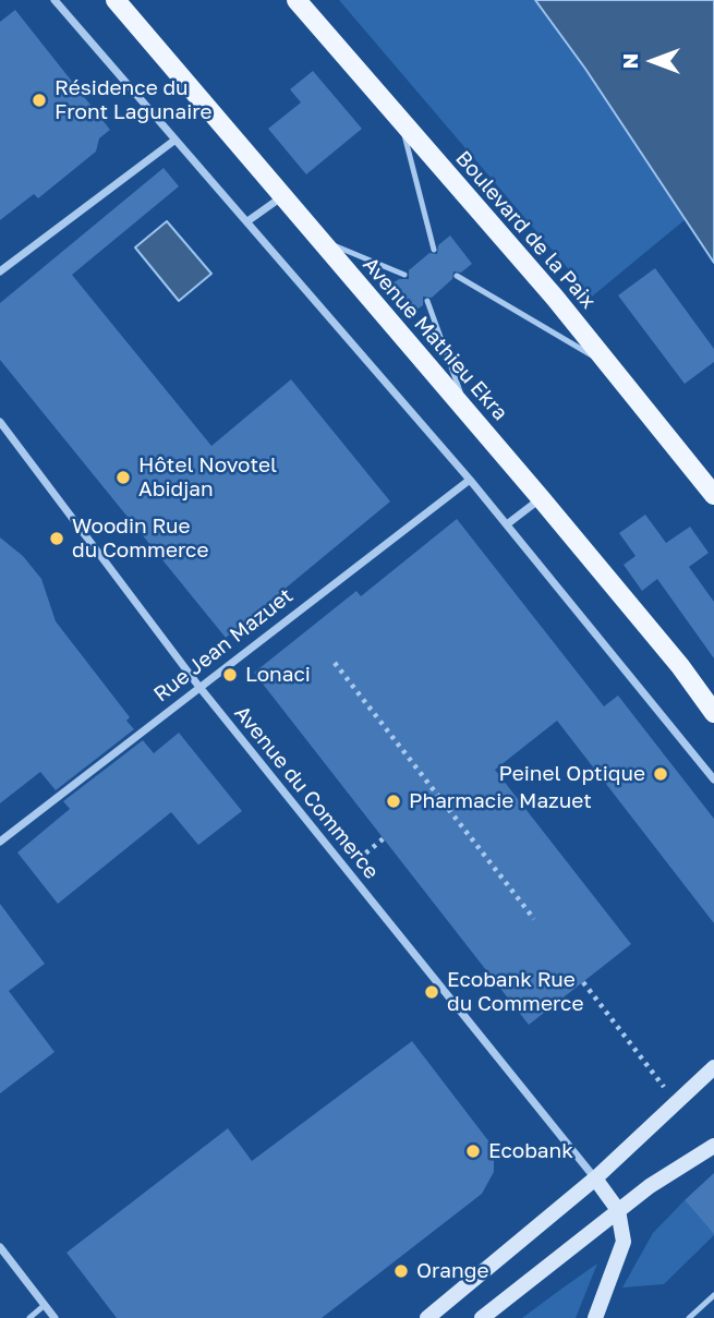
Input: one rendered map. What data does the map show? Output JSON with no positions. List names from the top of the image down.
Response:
{
  "streets": {
    "main road": ["Boulevard de la Paix", "Avenue Mathieu Ekra"],
    "street": ["Rue Jean Mazuet", "Avenue du Commerce"]
  },
  "crossings": [
    ["Rue Jean Mazuet", "Avenue du Commerce"]
  ],
  "places": [
    "Résidence du Front Lagunaire",
    "Hôtel Novotel Abidjan",
    "Woodin Rue du Commerce",
    "Lonaci",
    "Peinel Optique",
    "Pharmacie Mazuet",
    "Ecobank Rue du Commerce",
    "Ecobank",
    "Orange"
  ],
  "north": "left"
}
